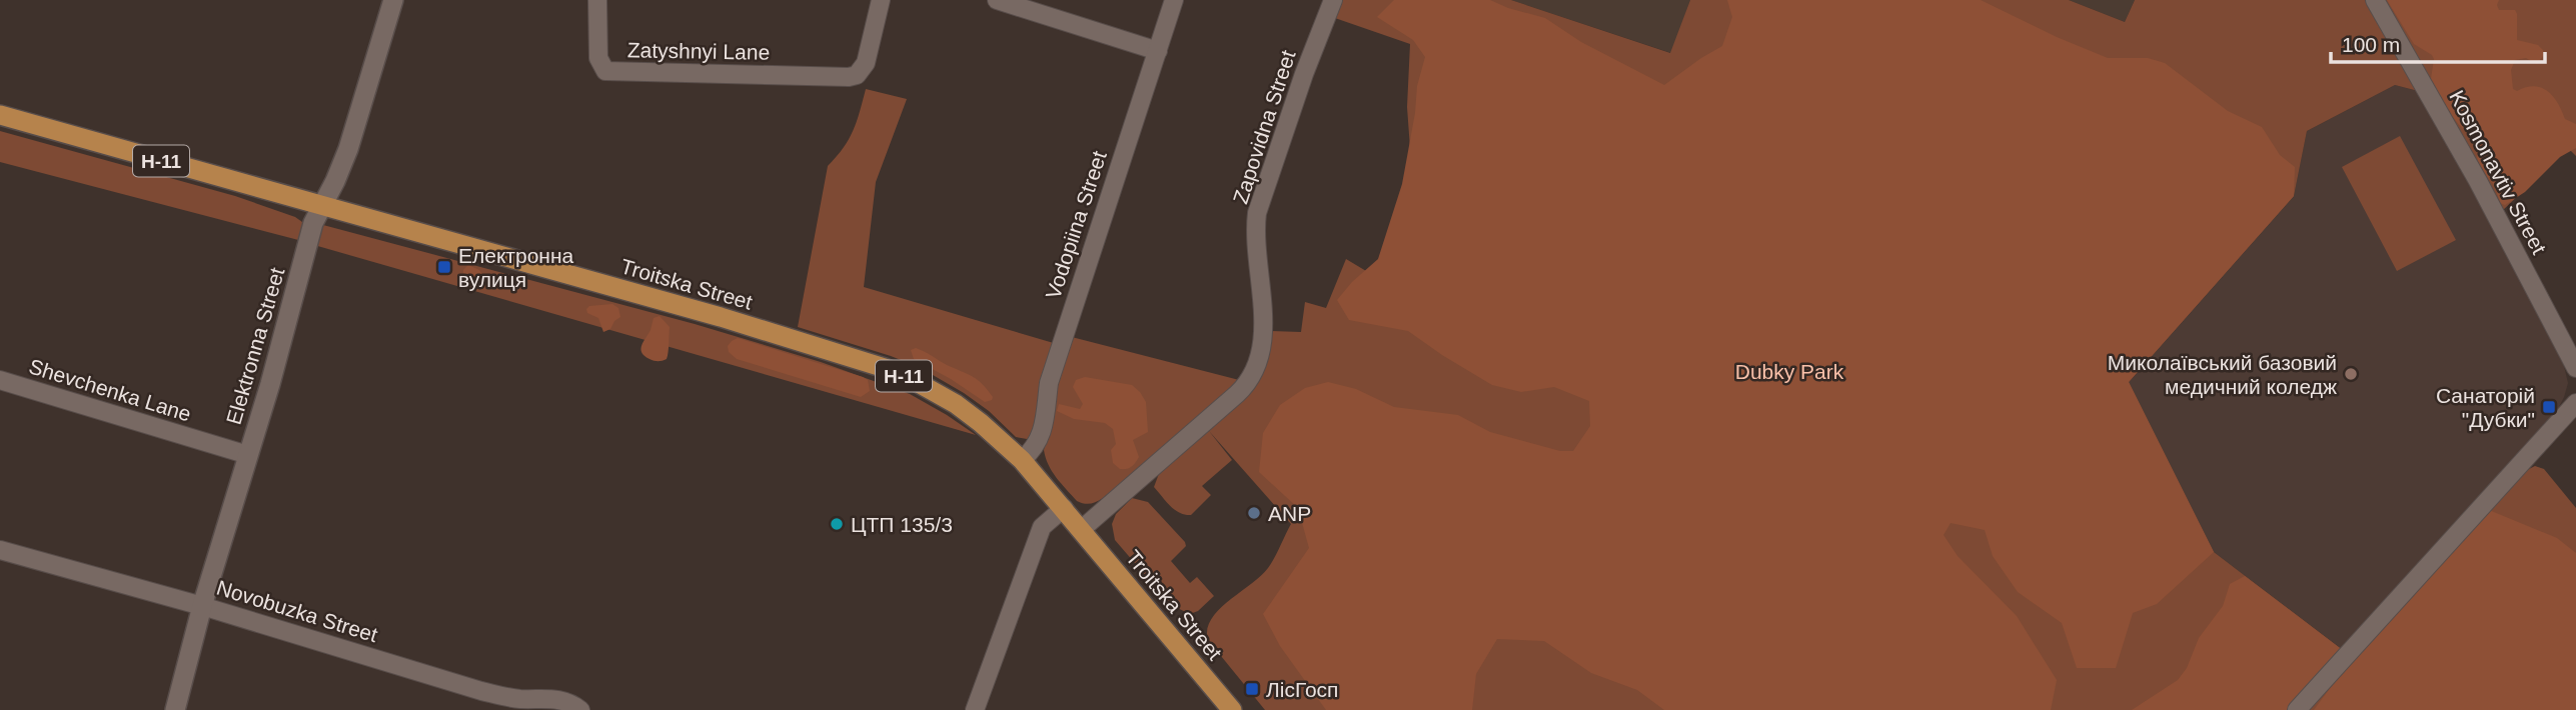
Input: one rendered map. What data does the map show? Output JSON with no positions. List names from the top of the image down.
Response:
{
  "streets": {
    "main road": ["Н-11", "Troitska Street"],
    "street": [
      "Zatyshnyi Lane",
      "Zapovidna Street",
      "Kosmonavtiv Street",
      "Vodopiina Street",
      "Elektronna Street",
      "Shevchenka Lane",
      "Novobuzka Street"
    ]
  },
  "crossings": [
    ["Zapovidna Street", "Troitska Street"],
    ["Vodopiina Street", "Troitska Street"],
    ["Troitska Street", "Elektronna Street"],
    ["Elektronna Street", "Shevchenka Lane"],
    ["Elektronna Street", "Novobuzka Street"]
  ],
  "parks": ["Dubky Park"],
  "places": {
    "transit": ["Електронна вулиця", "Санаторій \"Дубки\"", "ЛісГосп"],
    "other": ["Миколаївський базовий медичний коледж", "ANP", "ЦТП 135/3"]
  },
  "scale_bar": "100 m"
}
